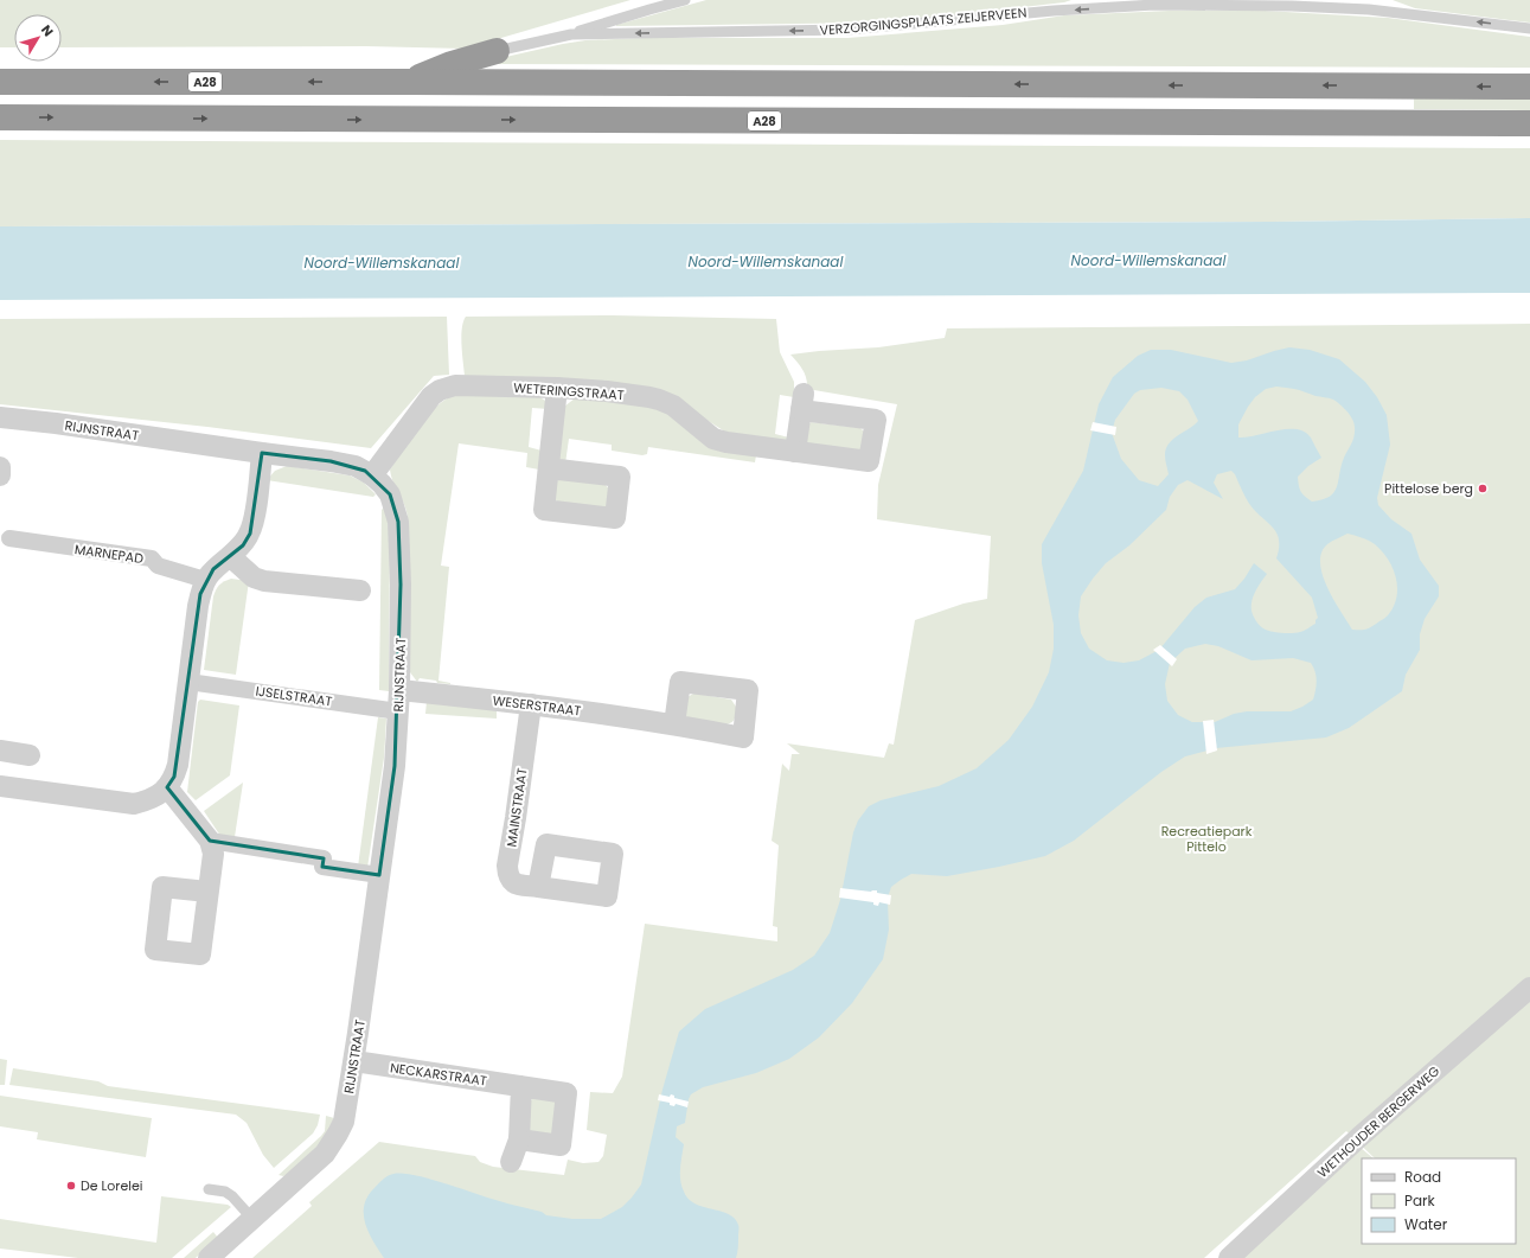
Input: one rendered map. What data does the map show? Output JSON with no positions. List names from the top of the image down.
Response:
{
  "streets": {
    "highway": ["A28"],
    "street": [
      "WETERINGSTRAAT",
      "RIJNSTRAAT",
      "MARNEPAD",
      "IJSELSTRAAT",
      "WESERSTRAAT",
      "MAINSTRAAT",
      "NECKARSTRAAT",
      "WETHOUDER BERGERWEG"
    ],
    "lane": ["VERZORGINGSPLAATS ZEIJERVEEN"]
  },
  "crossings": [
    ["VERZORGINGSPLAATS ZEIJERVEEN", "A28"],
    ["WETERINGSTRAAT", "RIJNSTRAAT"],
    ["RIJNSTRAAT", "IJSELSTRAAT"],
    ["RIJNSTRAAT", "WESERSTRAAT"],
    ["RIJNSTRAAT", "NECKARSTRAAT"],
    ["WESERSTRAAT", "MAINSTRAAT"]
  ],
  "one_way": ["VERZORGINGSPLAATS ZEIJERVEEN"],
  "water": ["Noord-Willemskanaal"],
  "parks": ["Recreatiepark Pittelo"],
  "places": ["Pittelose berg", "De Lorelei"],
  "legend": ["Road", "Park", "Water"],
  "north": "top right"
}
